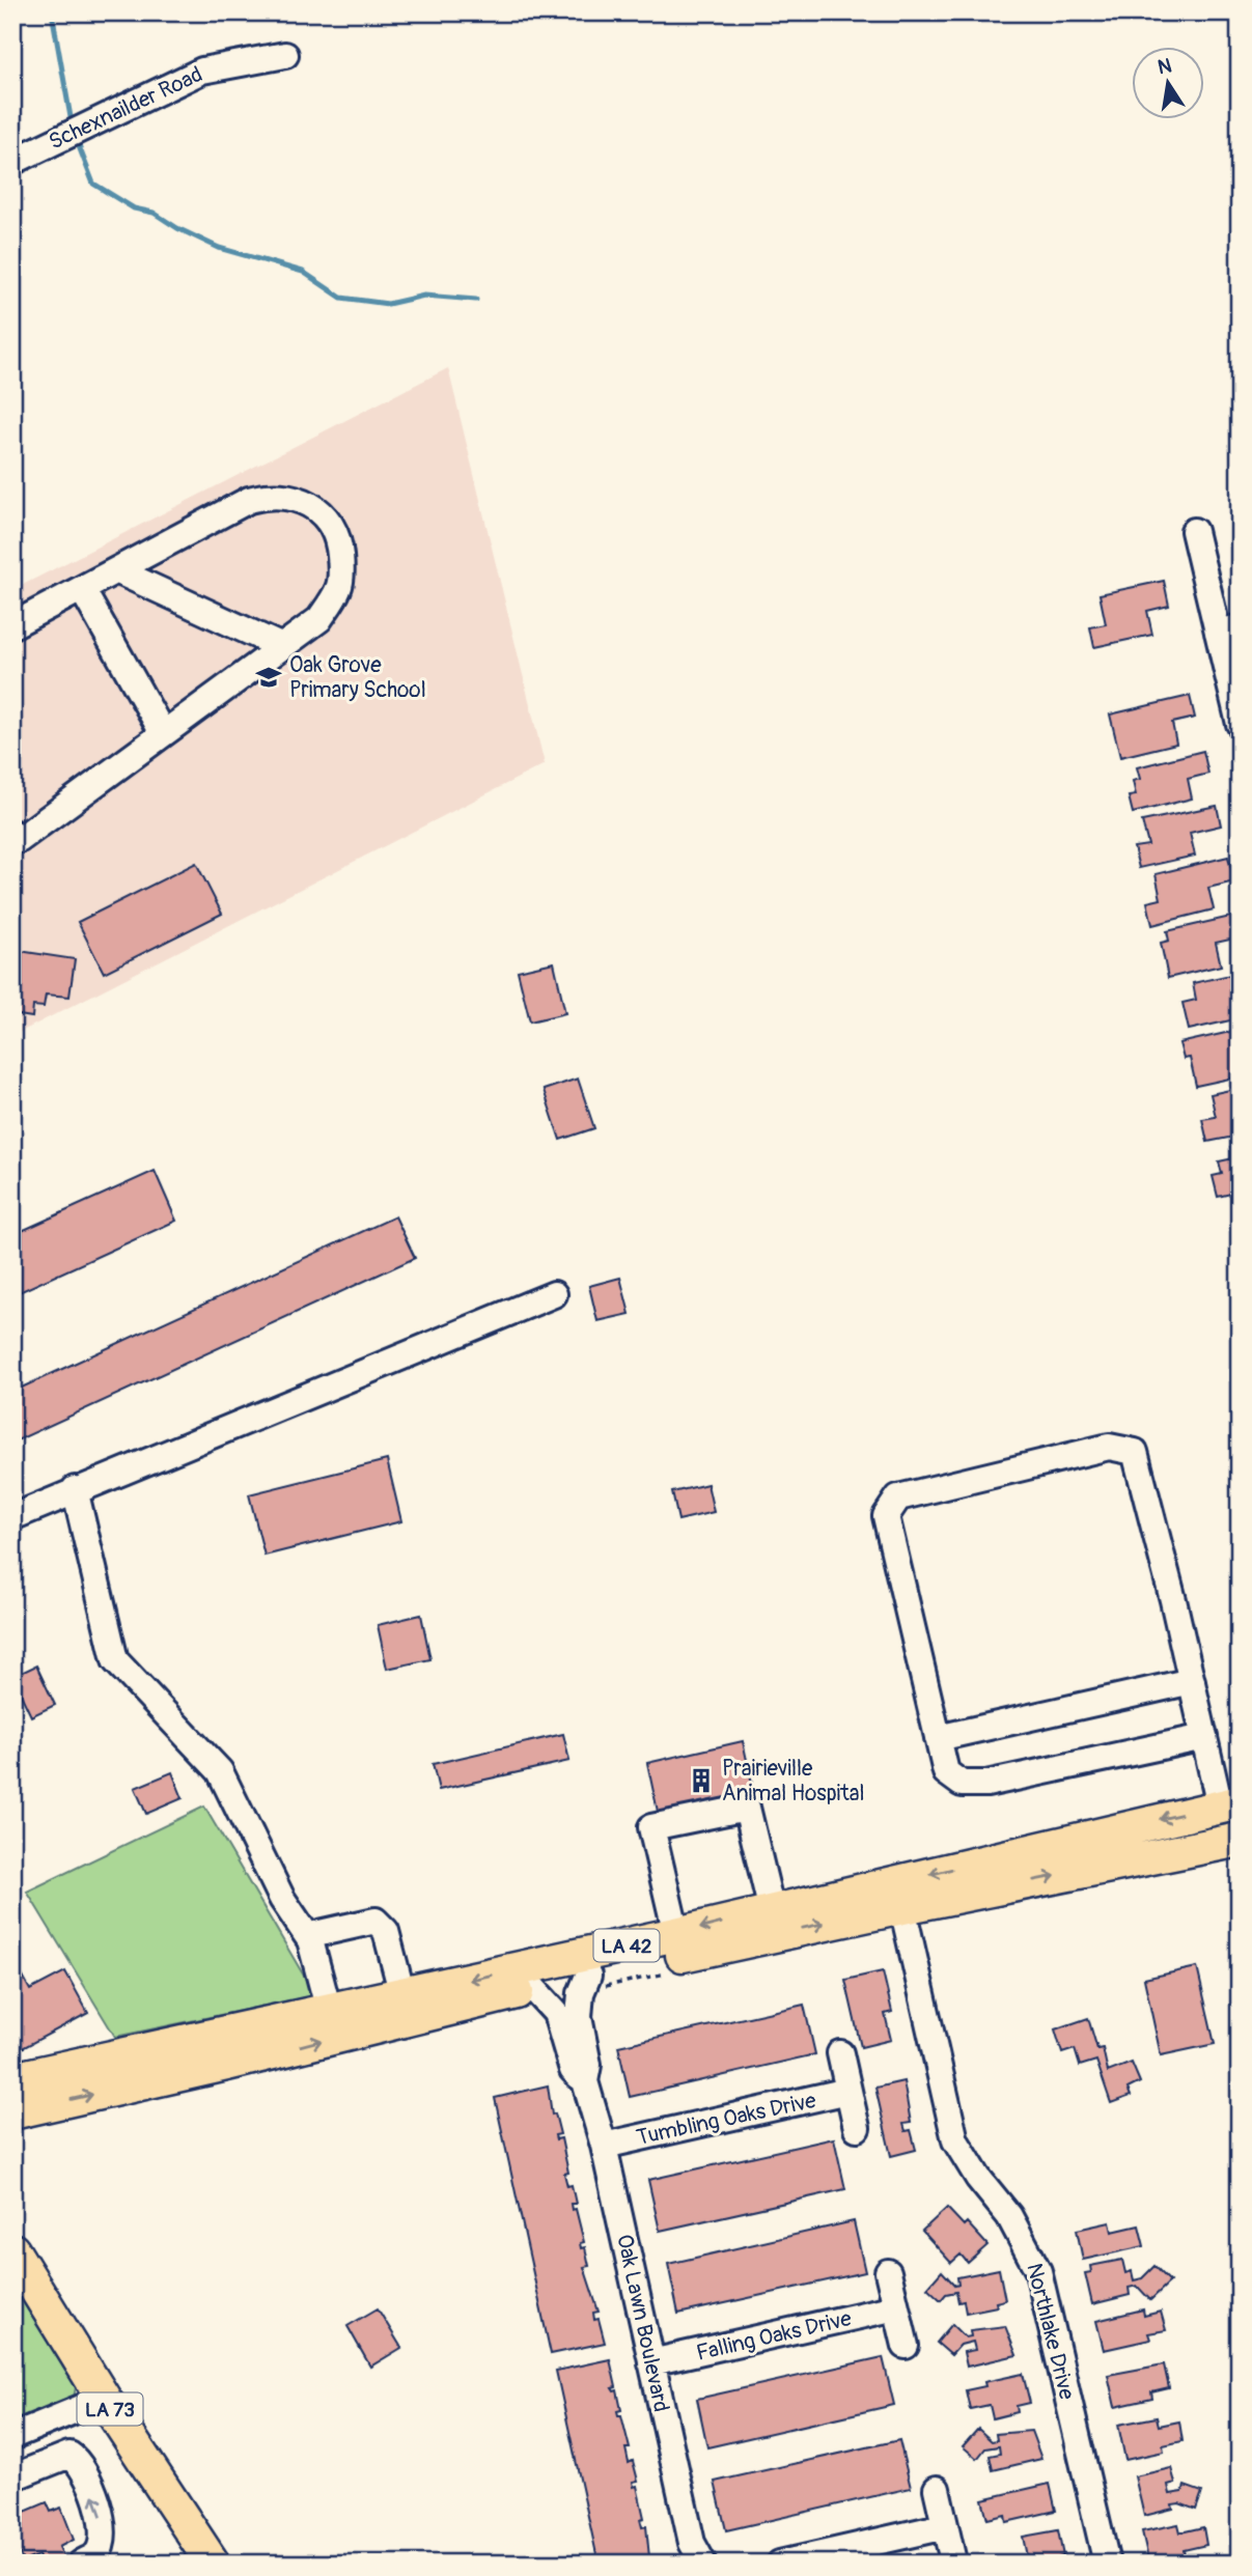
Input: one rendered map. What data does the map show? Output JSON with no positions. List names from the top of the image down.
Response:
{
  "streets": {
    "main road": ["LA 42", "LA 73"],
    "street": [
      "Schexnailder Road",
      "Tumbling Oaks Drive",
      "Oak Lawn Boulevard",
      "Northlake Drive",
      "Falling Oaks Drive"
    ]
  },
  "crossings": [
    ["LA 42", "Oak Lawn Boulevard"],
    ["LA 42", "Northlake Drive"],
    ["Tumbling Oaks Drive", "Oak Lawn Boulevard"],
    ["Oak Lawn Boulevard", "Falling Oaks Drive"]
  ],
  "places": {
    "school or university": ["Oak Grove Primary School"],
    "building": ["Prairieville Animal Hospital"]
  },
  "north": "top"
}
